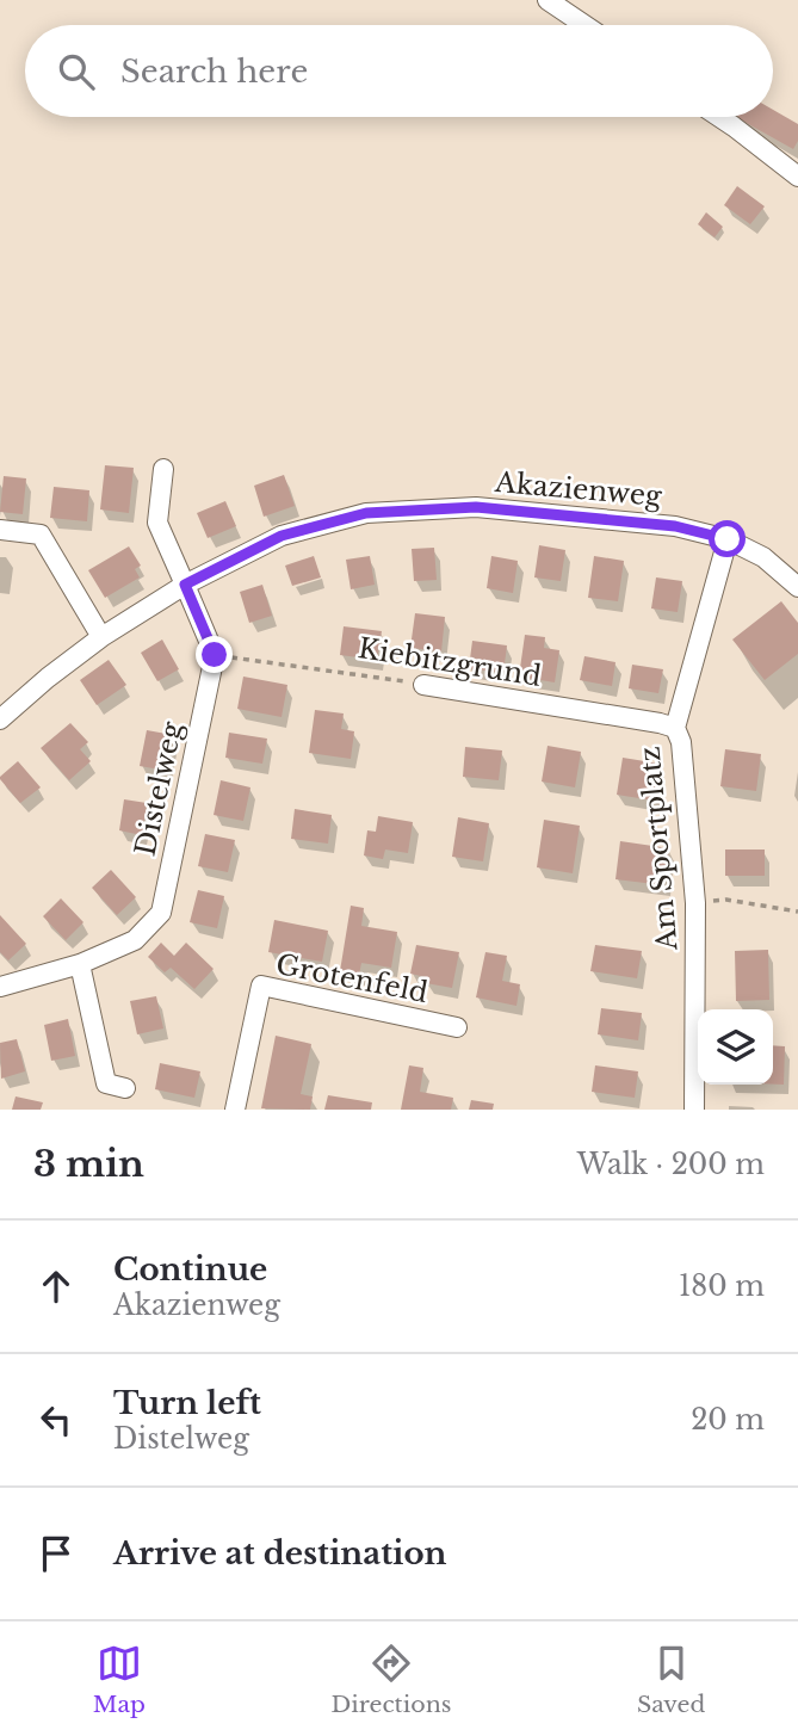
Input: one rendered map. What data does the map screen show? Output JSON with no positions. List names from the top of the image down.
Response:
{
  "streets": {
    "street": [
      "Akazienweg",
      "Kiebitzgrund",
      "Distelweg",
      "Am Sportplatz",
      "Grotenfeld"
    ]
  },
  "crossings": [
    ["Akazienweg", "Am Sportplatz"],
    ["Kiebitzgrund", "Distelweg"],
    ["Kiebitzgrund", "Am Sportplatz"]
  ],
  "page": {
    "search": "Search here",
    "heading": ["3 min", "Walk · 200 m"],
    "list": [
      ["Continue", "Akazienweg", "180 m"],
      ["Turn left", "Distelweg", "20 m"],
      "Arrive at destination"
    ],
    "nav": ["Map", "Directions", "Saved"]
  }
}
